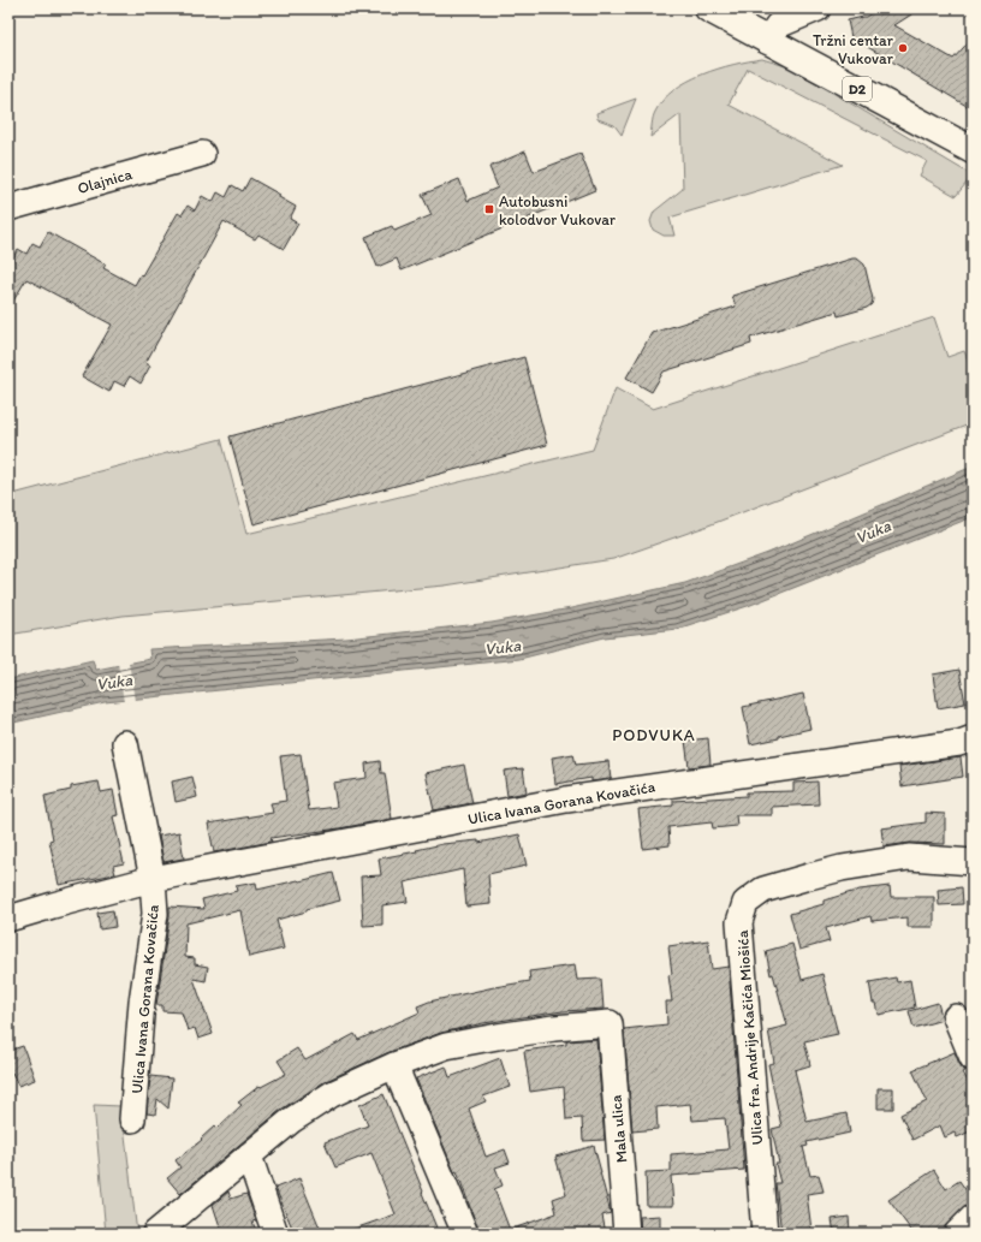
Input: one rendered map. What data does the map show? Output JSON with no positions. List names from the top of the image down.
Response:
{
  "streets": {
    "main road": ["D2"],
    "street": [
      "Olajnica",
      "Ulica Ivana Gorana Kovačića",
      "Ulica fra. Andrije Kačića Miošića",
      "Mala ulica"
    ]
  },
  "districts": ["PODVUKA"],
  "water": ["Vuka"],
  "places": {
    "other": ["Tržni centar Vukovar"],
    "transit": ["Autobusni kolodvor Vukovar"]
  }
}
